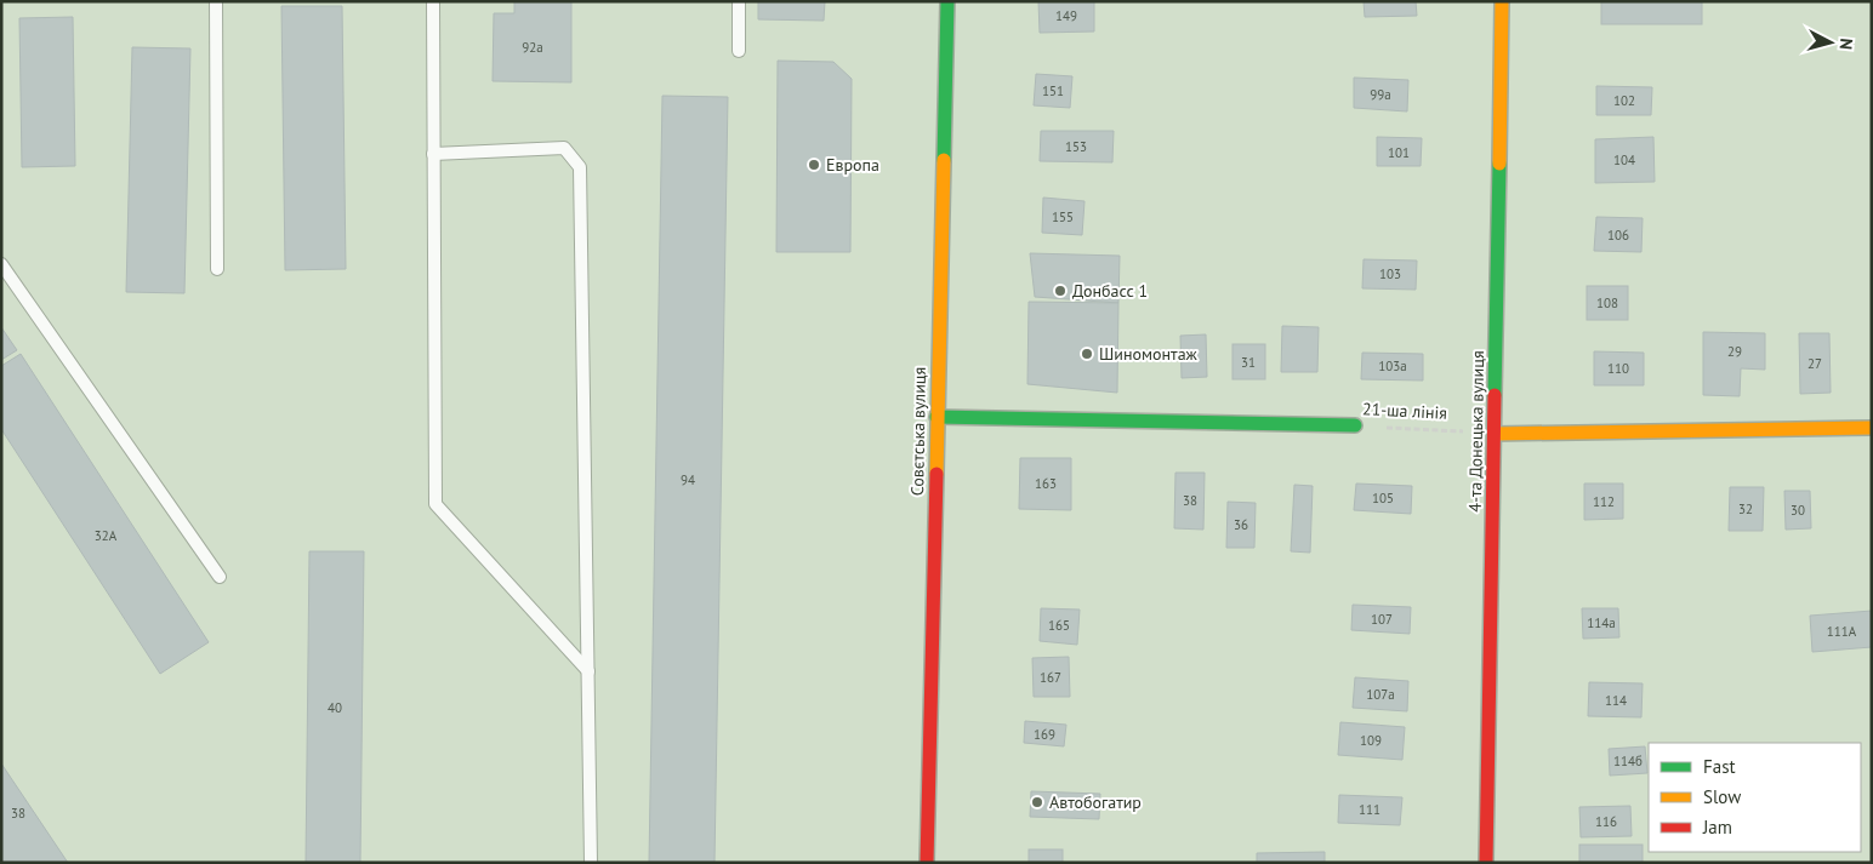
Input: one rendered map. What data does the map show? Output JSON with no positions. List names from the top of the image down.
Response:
{
  "streets": {
    "street": ["21-ша лінія", "Совєтська вулиця", "4-та Донецька вулиця"]
  },
  "crossings": [
    ["21-ша лінія", "Совєтська вулиця"],
    ["21-ша лінія", "4-та Донецька вулиця"]
  ],
  "places": [
    "Европа",
    "Донбасс 1",
    "Шиномонтаж",
    "Автобогатир"
  ],
  "house_numbers": [
    "149",
    "92а",
    "151",
    "99а",
    "102",
    "153",
    "101",
    "104",
    "155",
    "106",
    "103",
    "108",
    "29",
    "31",
    "27",
    "103а",
    "110",
    "94",
    "163",
    "105",
    "38",
    "112",
    "32",
    "30",
    "36",
    "32А",
    "107",
    "114а",
    "165",
    "111А",
    "167",
    "107а",
    "114",
    "40",
    "169",
    "109",
    "114б",
    "111",
    "38",
    "116"
  ],
  "legend": ["Fast", "Slow", "Jam"],
  "north": "right"
}
